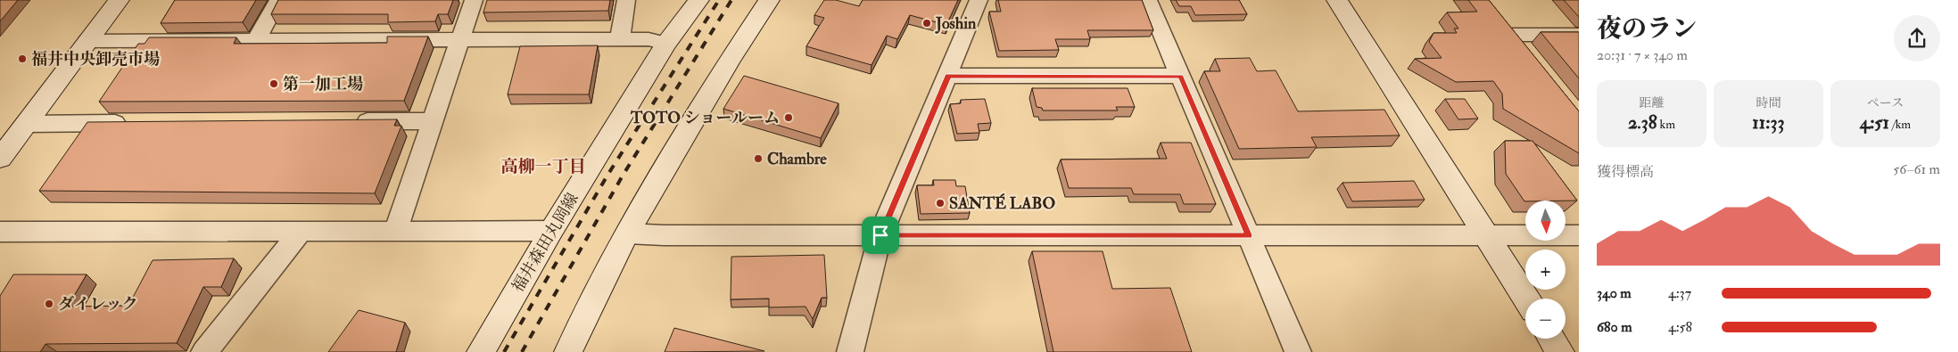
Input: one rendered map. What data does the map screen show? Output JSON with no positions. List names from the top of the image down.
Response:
{
  "streets": {
    "main road": ["福井森田丸岡線"]
  },
  "districts": ["高柳一丁目"],
  "places": [
    "Joshin",
    "福井中央卸売市場",
    "第一加工場",
    "TOTO ショールーム",
    "Chambre",
    "SANTÉ LABO",
    "ダイレック"
  ],
  "north": "bottom",
  "page": {
    "heading": ["夜のラン", "20:31 · 7 × 340 m"],
    "stats": [
      ["距離", "2.38 km"],
      ["時間", "11:33"],
      ["ペース", "4:51 /km"]
    ],
    "chart": ["獲得標高", "56–61 m"],
    "map_buttons": ["+", "−"],
    "list": [
      {
        "name": "340 m",
        "note": "4:37"
      },
      {
        "name": "680 m",
        "note": "4:58"
      }
    ]
  }
}
